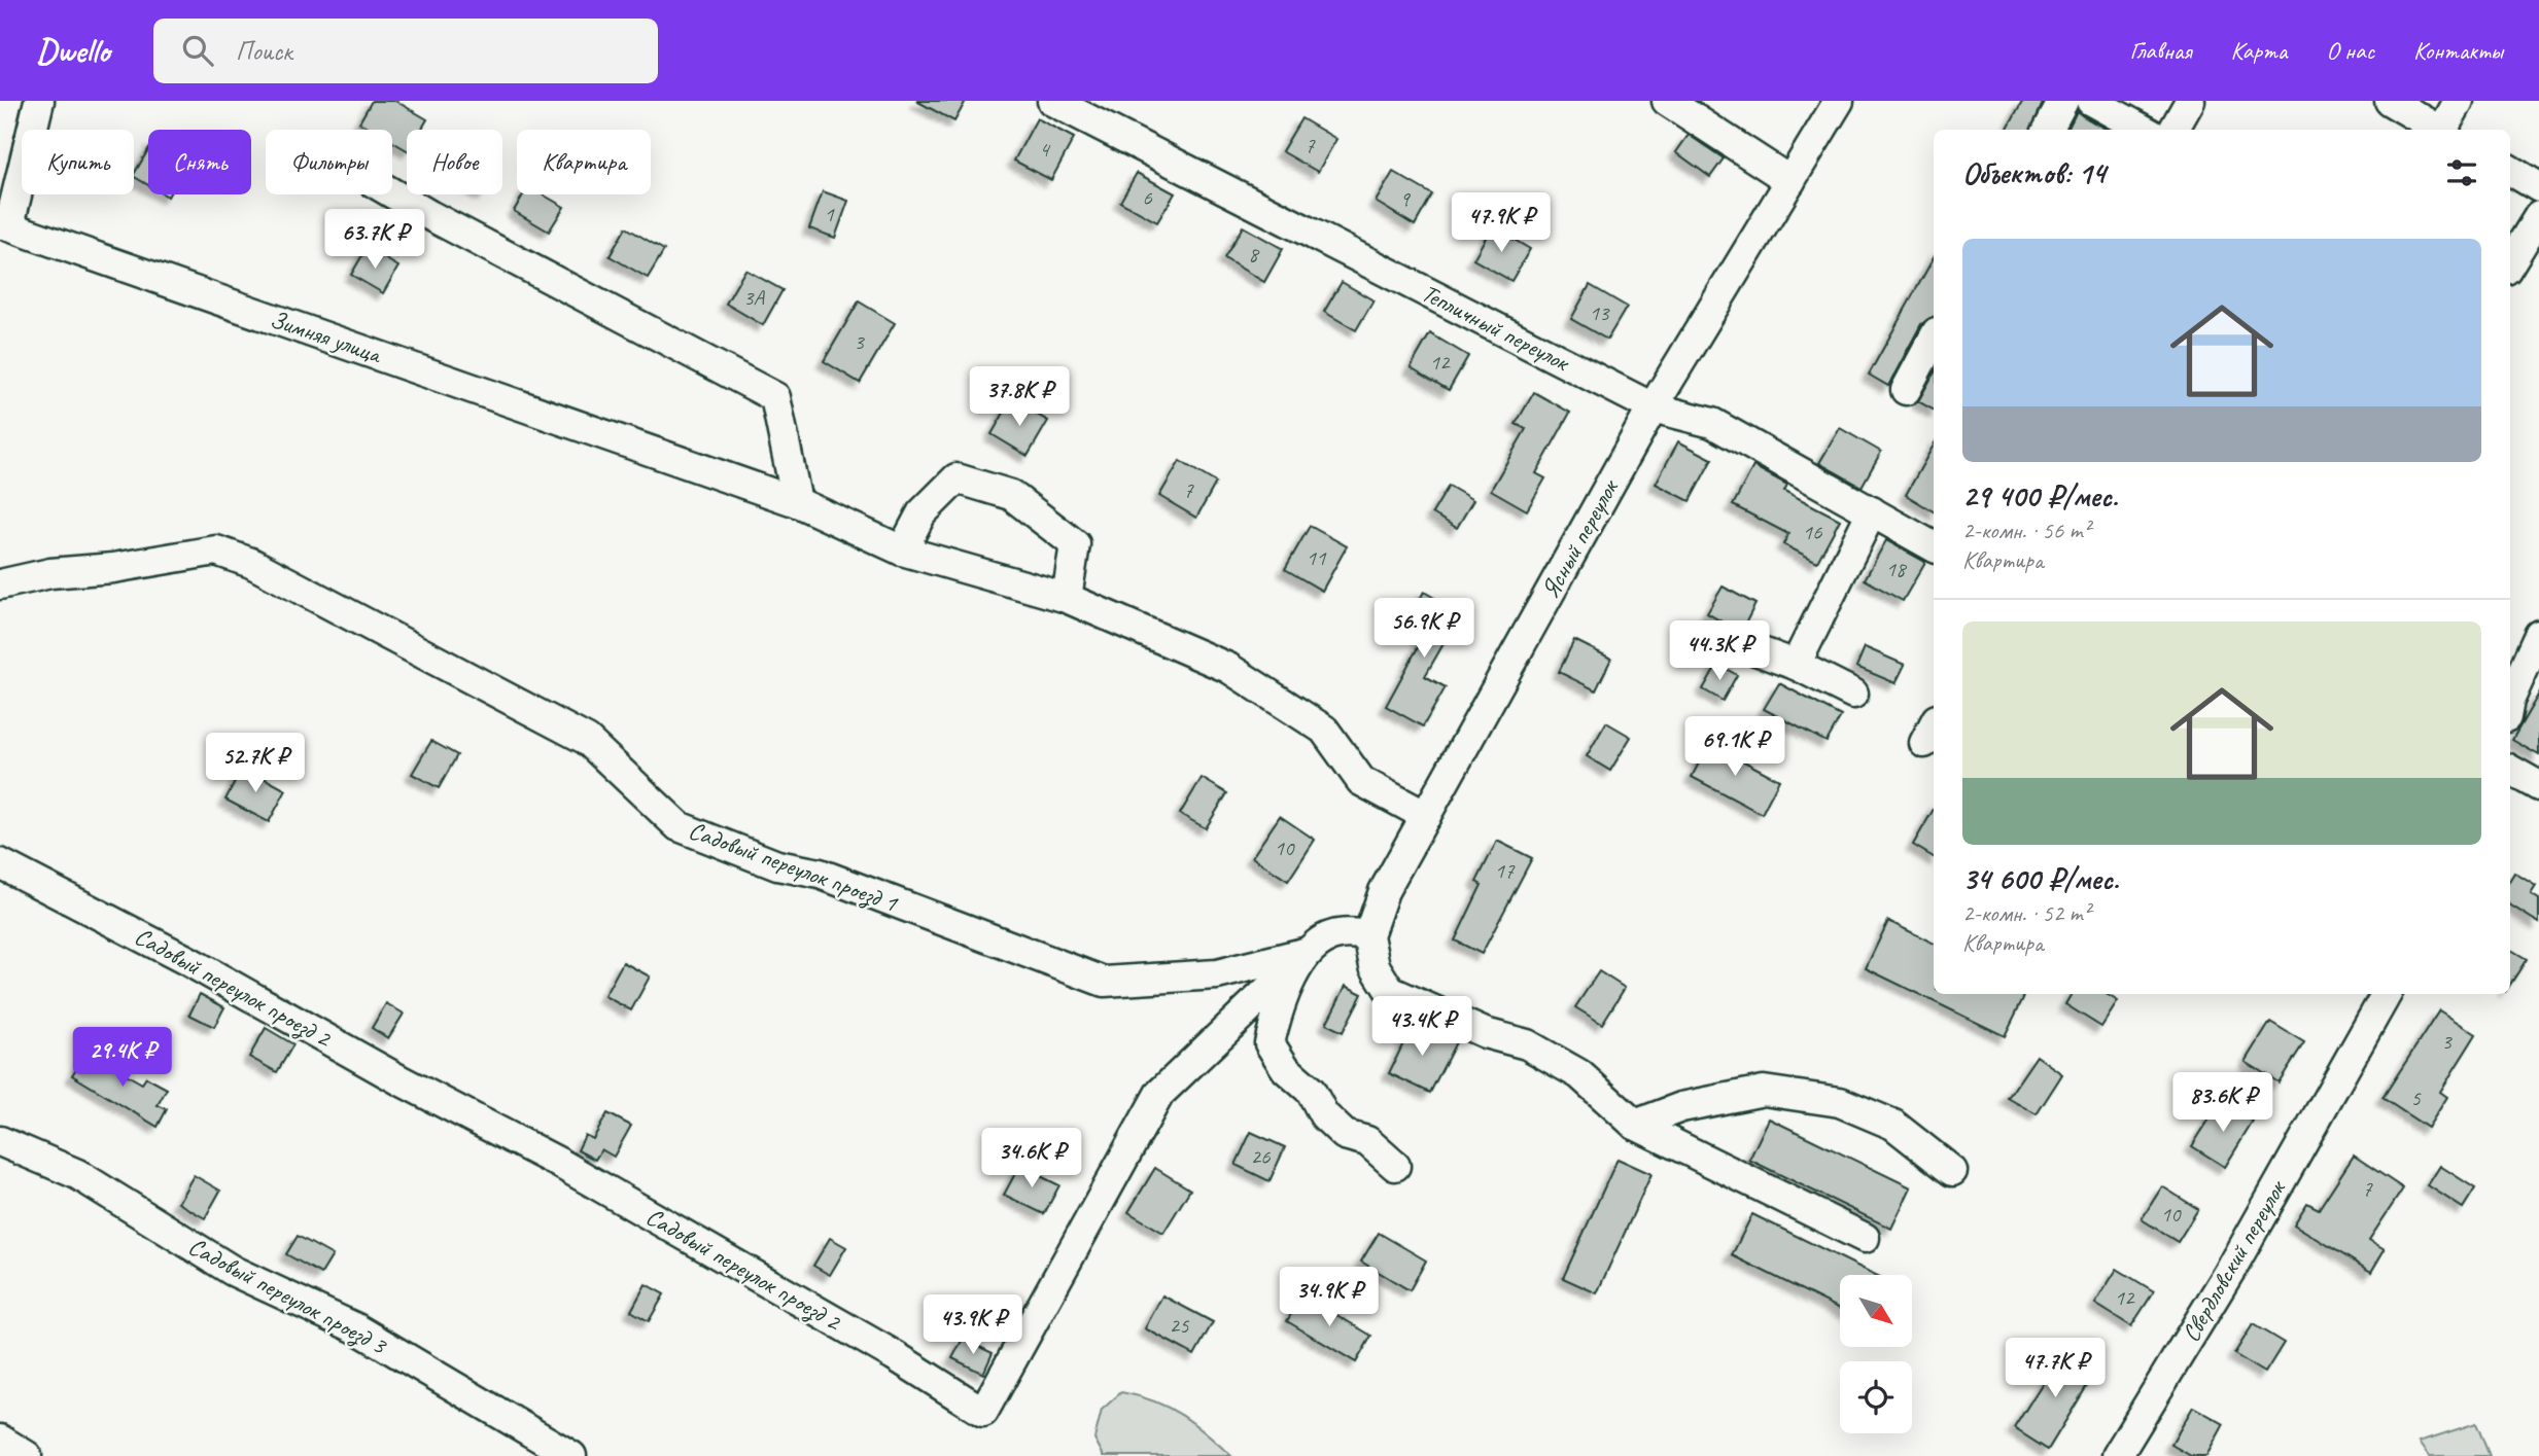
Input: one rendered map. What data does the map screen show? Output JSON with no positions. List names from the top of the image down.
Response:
{
  "streets": {
    "street": [
      "Тепличный переулок",
      "Зимняя улица",
      "Ясный переулок",
      "Садовый переулок проезд 1",
      "Садовый переулок проезд 2",
      "Свердловский переулок",
      "Садовый переулок проезд 3"
    ]
  },
  "crossings": [
    ["Тепличный переулок", "Ясный переулок"],
    ["Зимняя улица", "Ясный переулок"],
    ["Садовый переулок проезд 1", "Садовый переулок проезд 2"]
  ],
  "house_numbers": [
    "7",
    "4",
    "6",
    "9",
    "1",
    "8",
    "3А",
    "13",
    "3",
    "12",
    "7",
    "16",
    "11",
    "18",
    "10",
    "17",
    "3",
    "5",
    "26",
    "7",
    "10",
    "12",
    "25"
  ],
  "north": "bottom right",
  "page": {
    "header": "Dwello",
    "search": "Поиск",
    "nav": [
      "Главная",
      "Карта",
      "О нас",
      "Контакты"
    ],
    "chip": [
      "Купить",
      "Снять",
      "Фильтры",
      "Новое",
      "Квартира"
    ],
    "heading": "Объектов: 14",
    "price": [
      "47.9K ₽",
      "63.7K ₽",
      "37.8K ₽",
      "56.9K ₽",
      "44.3K ₽",
      "69.1K ₽",
      "52.7K ₽",
      "43.4K ₽",
      "29.4K ₽",
      "83.6K ₽",
      "34.6K ₽",
      "34.9K ₽",
      "43.9K ₽",
      "47.7K ₽"
    ],
    "list": [
      {
        "name": "29 400 ₽/мес.",
        "note": "2-комн. · 56 m² · Квартира"
      },
      {
        "name": "34 600 ₽/мес.",
        "note": "2-комн. · 52 m² · Квартира"
      }
    ]
  }
}
